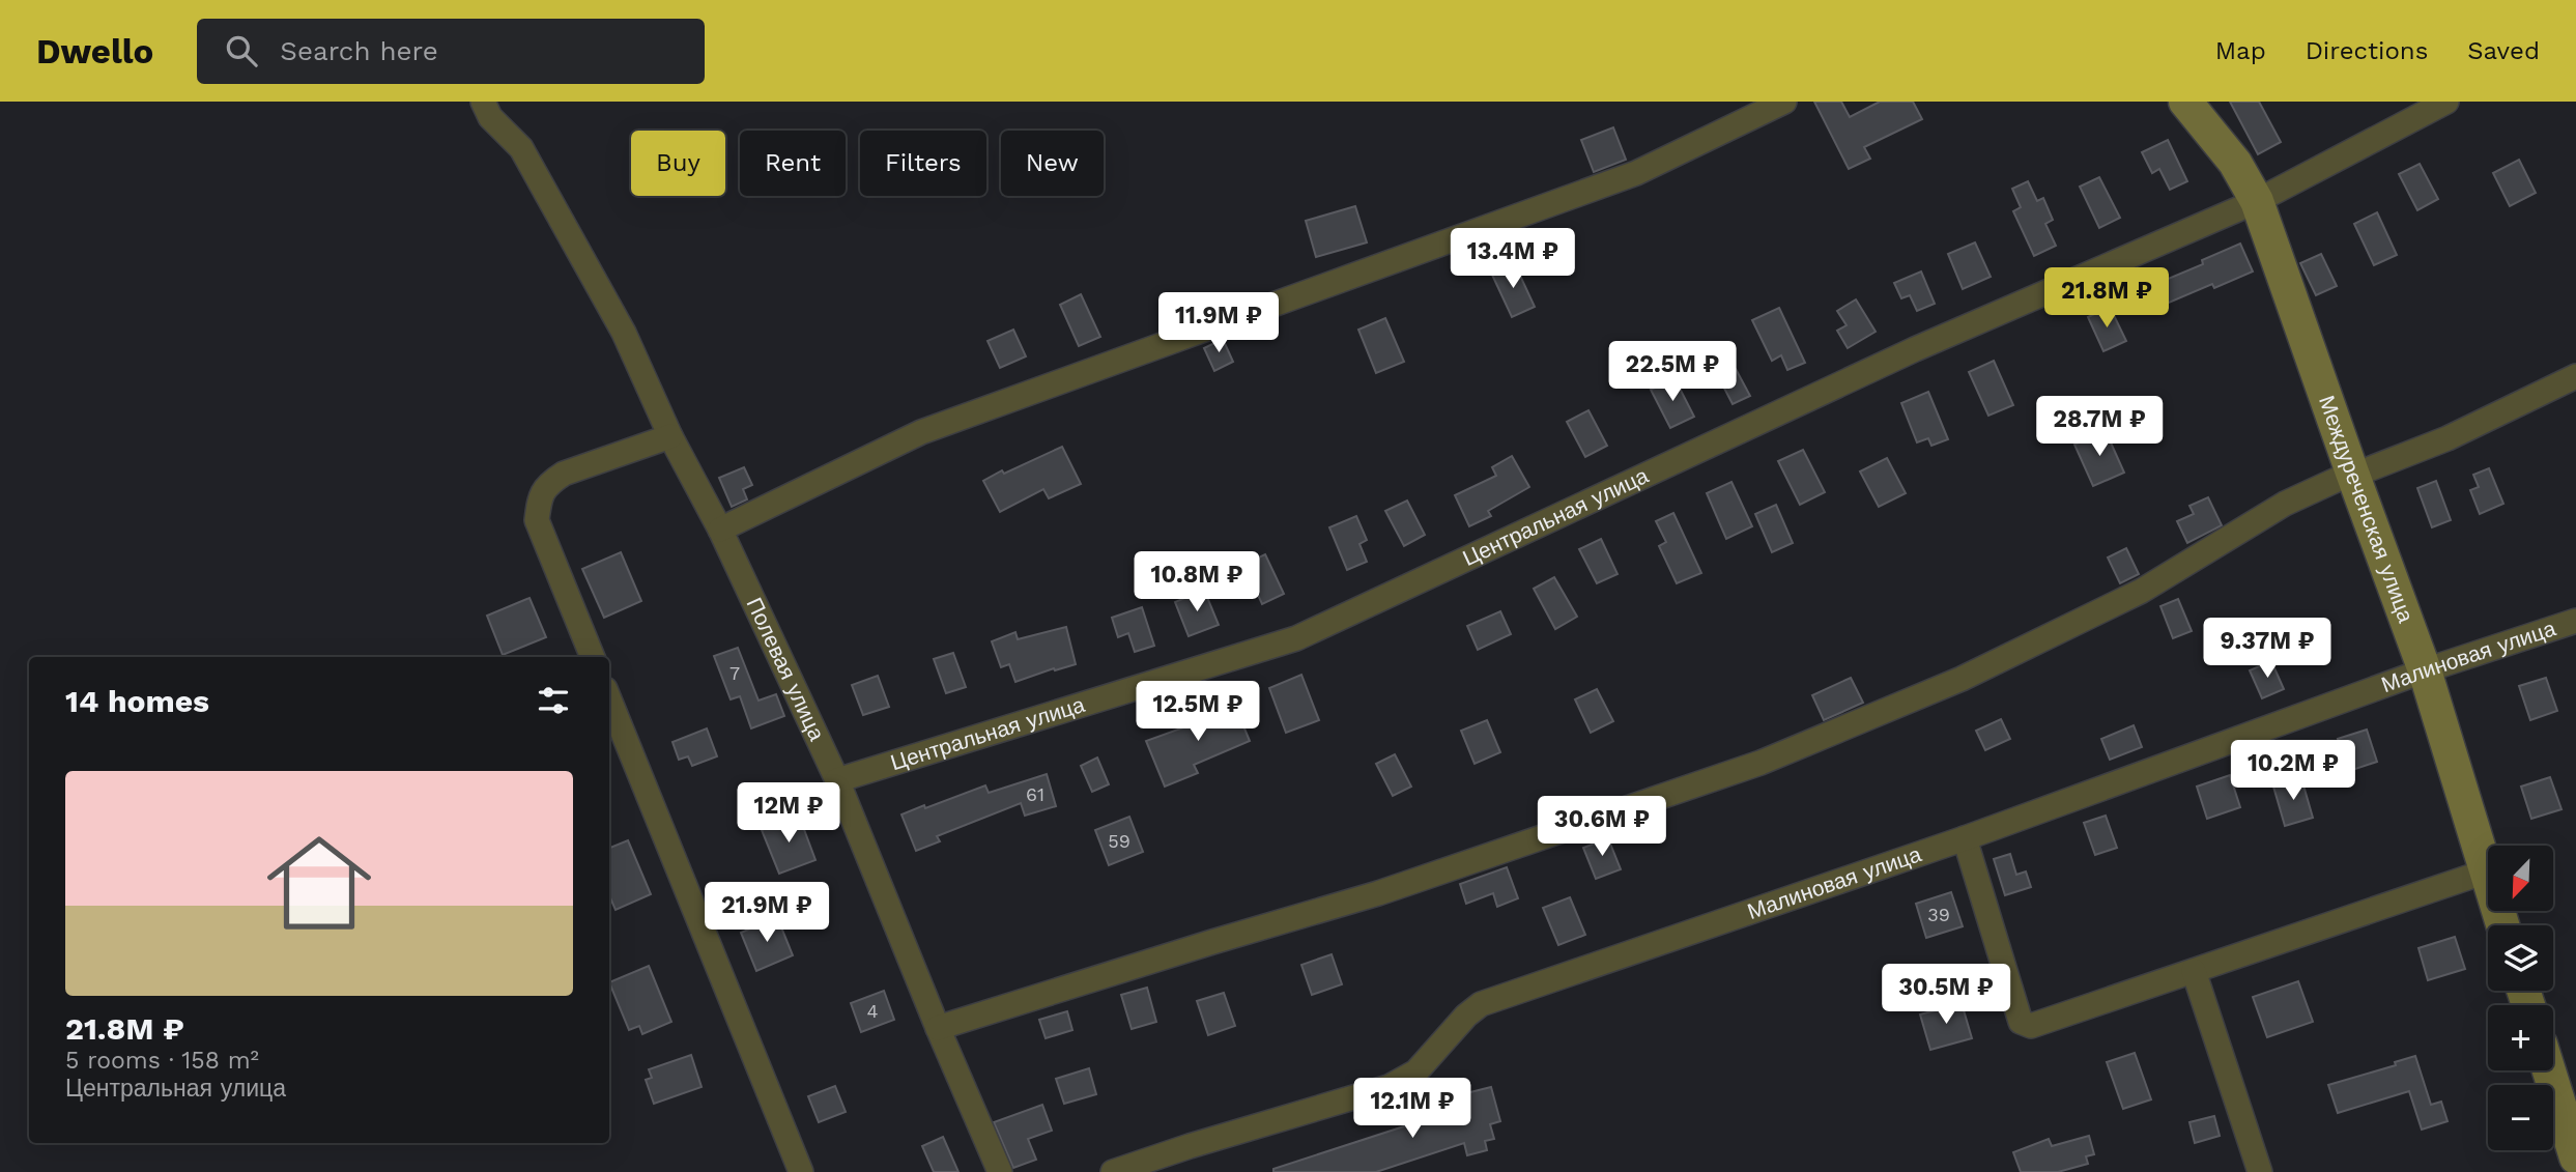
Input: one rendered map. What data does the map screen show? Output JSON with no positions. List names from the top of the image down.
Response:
{
  "streets": {
    "street": [
      "Междуреченская улица",
      "Центральная улица",
      "Малиновая улица",
      "Полевая улица"
    ]
  },
  "crossings": [
    ["Междуреченская улица", "Центральная улица"],
    ["Междуреченская улица", "Малиновая улица"],
    ["Центральная улица", "Полевая улица"]
  ],
  "house_numbers": [
    "7",
    "61",
    "59",
    "39",
    "4"
  ],
  "north": "bottom left",
  "page": {
    "header": "Dwello",
    "search": "Search here",
    "nav": ["Map", "Directions", "Saved"],
    "chip": [
      "Buy",
      "Rent",
      "Filters",
      "New"
    ],
    "price": [
      "13.4M ₽",
      "21.8M ₽",
      "11.9M ₽",
      "22.5M ₽",
      "28.7M ₽",
      "10.8M ₽",
      "9.37M ₽",
      "12.5M ₽",
      "10.2M ₽",
      "12M ₽",
      "30.6M ₽",
      "21.9M ₽",
      "30.5M ₽",
      "12.1M ₽"
    ],
    "heading": "14 homes",
    "list": [
      {
        "name": "21.8M ₽",
        "note": "5 rooms · 158 m² · Центральная улица"
      }
    ],
    "map_buttons": ["+", "−"]
  }
}
